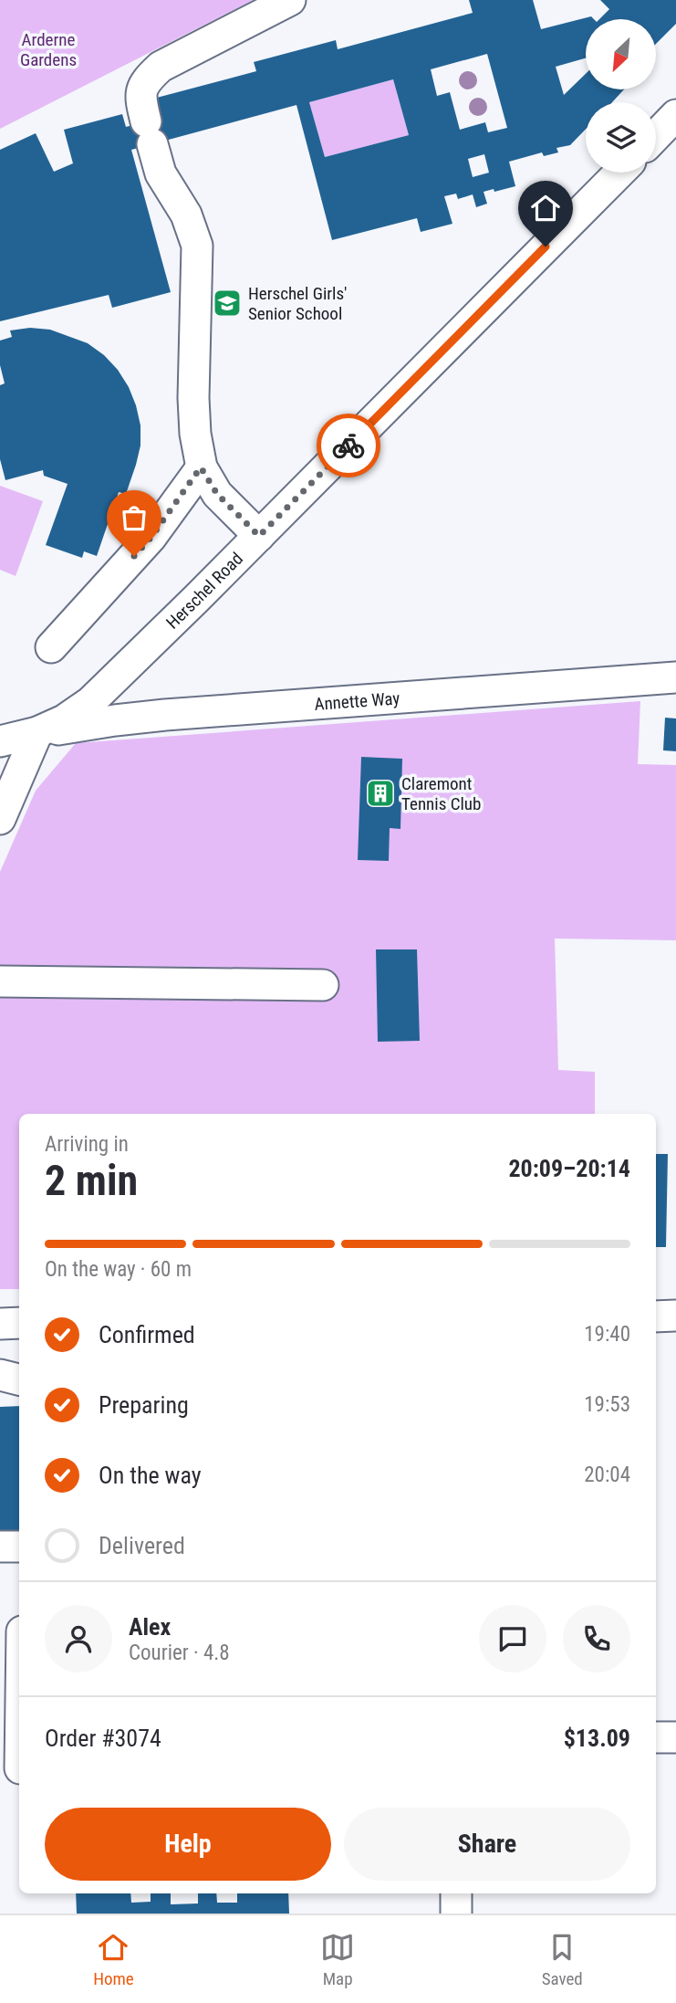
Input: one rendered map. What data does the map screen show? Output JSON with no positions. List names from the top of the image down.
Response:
{
  "streets": {
    "street": ["Herschel Road", "Annette Way"]
  },
  "crossings": [
    ["Herschel Road", "Annette Way"]
  ],
  "parks": ["Arderne Gardens"],
  "places": {
    "school or university": ["Herschel Girls' Senior School"],
    "building": ["Claremont Tennis Club"]
  },
  "north": "bottom left",
  "page": {
    "heading": ["2 min", "Arriving in", "20:09–20:14"],
    "panel": [
      "Alex",
      "Courier · 4.8",
      "Order #3074",
      "$13.09"
    ],
    "bar": "On the way · 60 m",
    "list": [
      ["Confirmed", "19:40"],
      ["Preparing", "19:53"],
      ["On the way", "20:04"],
      "Delivered"
    ],
    "buttons": ["Help", "Share"],
    "tabs": ["Home", "Map", "Saved"]
  }
}
